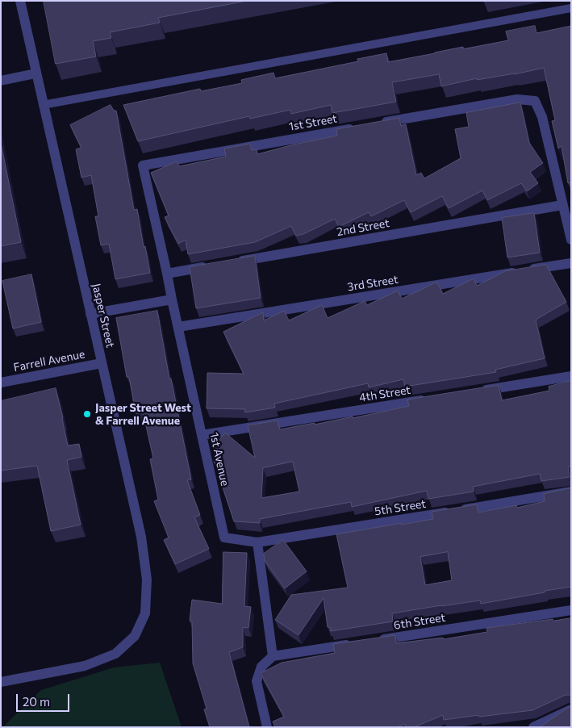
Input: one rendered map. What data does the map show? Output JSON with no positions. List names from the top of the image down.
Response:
{
  "streets": {
    "street": [
      "1st Street",
      "2nd Street",
      "3rd Street",
      "Jasper Street",
      "Farrell Avenue",
      "4th Street",
      "1st Avenue",
      "5th Street",
      "6th Street"
    ]
  },
  "crossings": [
    ["1st Street", "1st Avenue"],
    ["3rd Street", "1st Avenue"],
    ["Jasper Street", "Farrell Avenue"],
    ["4th Street", "1st Avenue"],
    ["1st Avenue", "5th Street"]
  ],
  "places": ["Jasper Street West & Farrell Avenue"],
  "scale_bar": "20 m"
}
